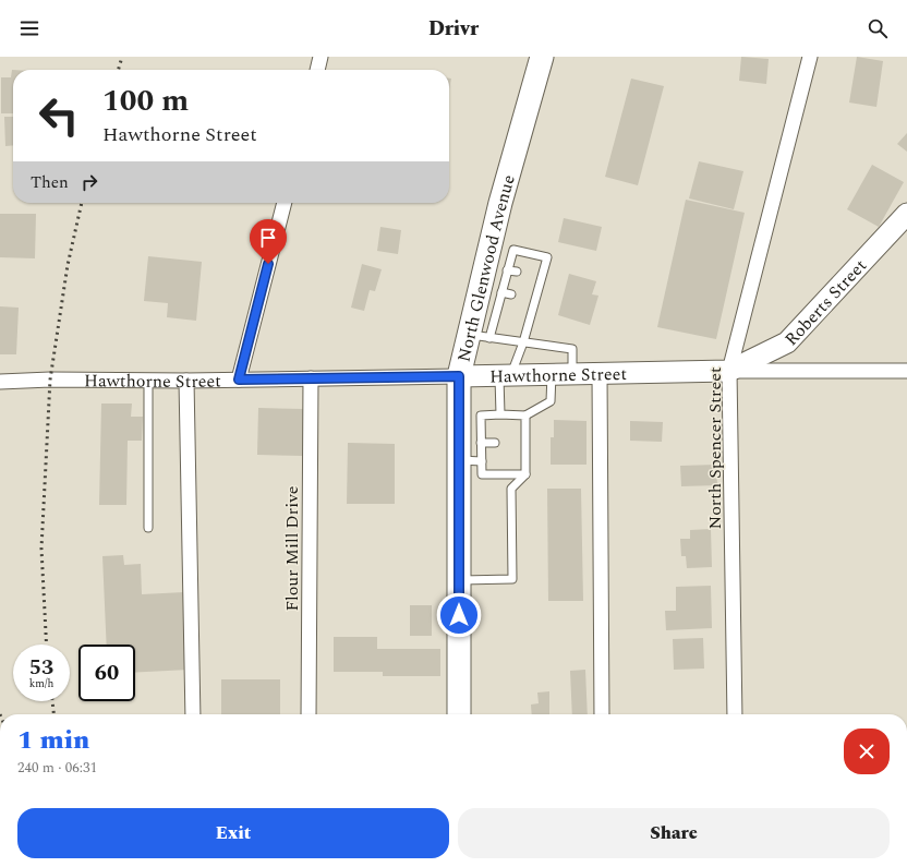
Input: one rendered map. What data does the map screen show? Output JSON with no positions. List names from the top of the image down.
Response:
{
  "streets": {
    "main road": ["North Glenwood Avenue"],
    "street": [
      "Roberts Street",
      "Hawthorne Street",
      "North Spencer Street",
      "Flour Mill Drive"
    ]
  },
  "crossings": [
    ["North Glenwood Avenue", "Hawthorne Street"],
    ["Roberts Street", "Hawthorne Street"],
    ["Roberts Street", "North Spencer Street"],
    ["Hawthorne Street", "North Spencer Street"],
    ["Hawthorne Street", "Flour Mill Drive"]
  ],
  "page": {
    "header": "Drivr",
    "turn": ["100 m", "Hawthorne Street"],
    "then": "Then",
    "speed": "53 km/h",
    "limit": "60",
    "heading": ["1 min", "240 m · 06:31"],
    "buttons": ["Exit", "Share"]
  }
}
